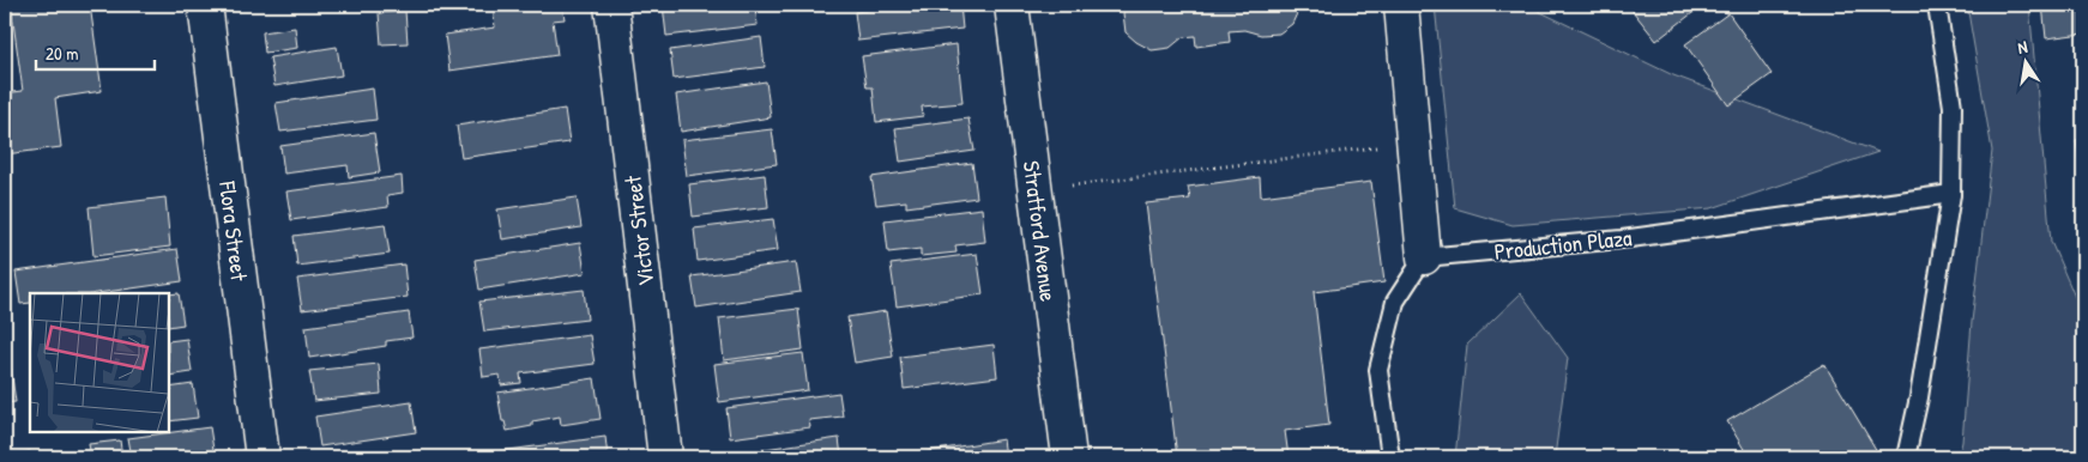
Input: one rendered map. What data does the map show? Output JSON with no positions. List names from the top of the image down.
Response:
{
  "streets": {
    "street": ["Flora Street", "Victor Street", "Stratford Avenue"],
    "lane": ["Production Plaza"]
  },
  "scale_bar": "20 m",
  "north": "top"
}
